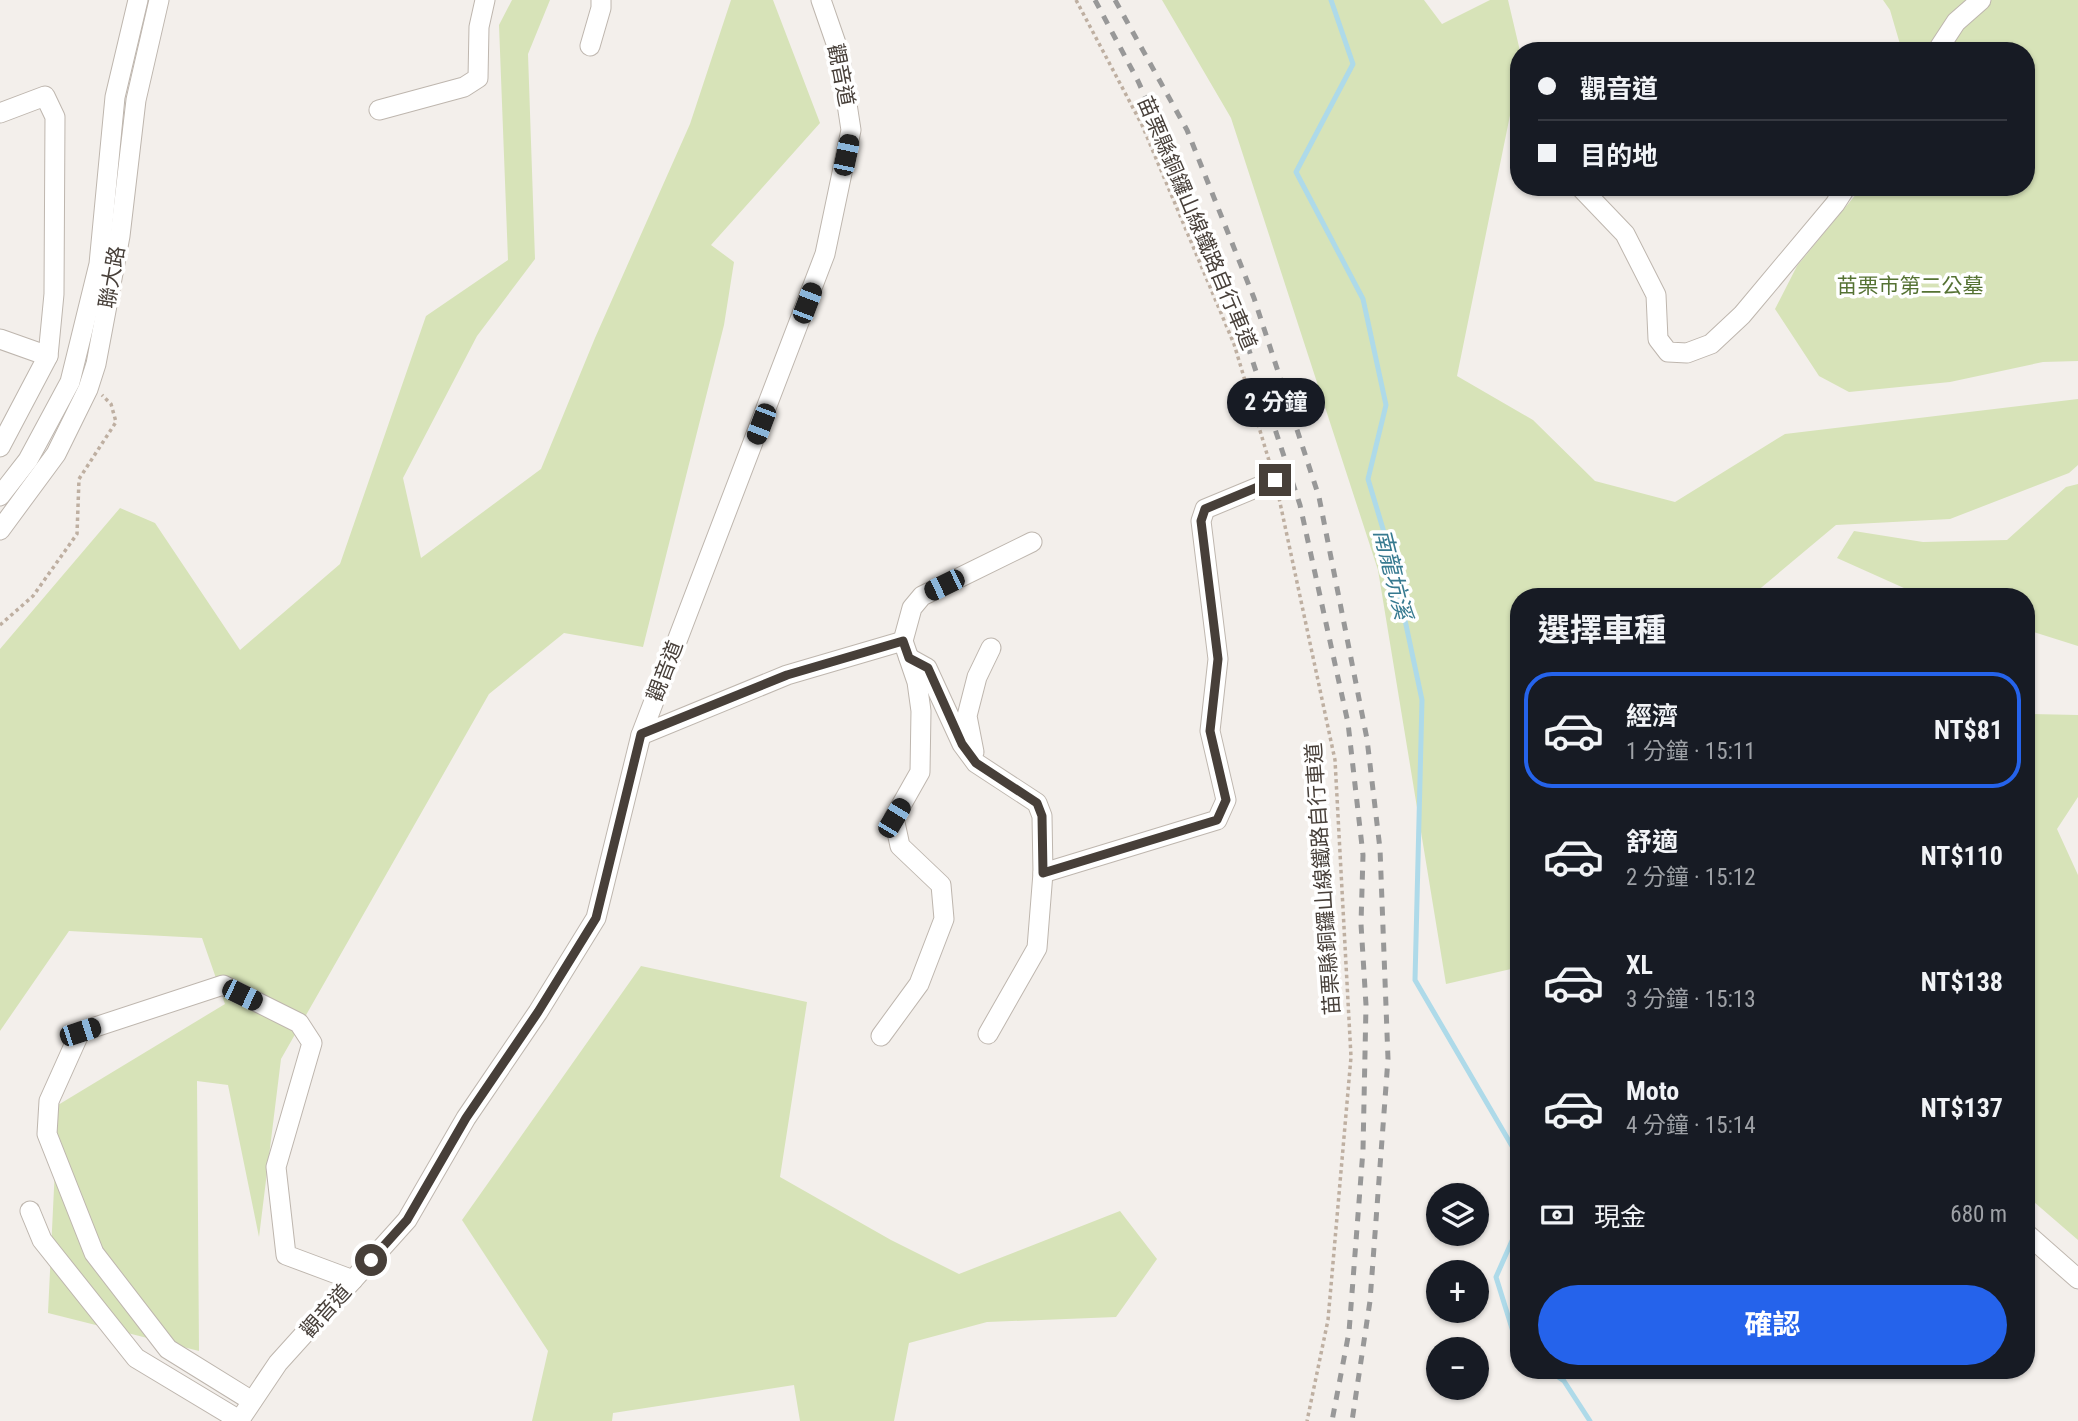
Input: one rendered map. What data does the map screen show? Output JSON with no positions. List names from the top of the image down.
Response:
{
  "streets": {
    "street": ["觀音道", "聯大路"],
    "path": ["苗栗縣銅鑼山線鐵路自行車道"]
  },
  "water": ["南龍坑溪"],
  "parks": ["苗栗市第二公墓"],
  "page": {
    "banner": ["觀音道", "目的地"],
    "bubble": "2 分鐘",
    "heading": "選擇車種",
    "list": [
      {
        "name": "經濟",
        "note": "1 分鐘 · 15:11",
        "value": "NT$81"
      },
      {
        "name": "舒適",
        "note": "2 分鐘 · 15:12",
        "value": "NT$110"
      },
      {
        "name": "XL",
        "note": "3 分鐘 · 15:13",
        "value": "NT$138"
      },
      {
        "name": "Moto",
        "note": "4 分鐘 · 15:14",
        "value": "NT$137"
      }
    ],
    "pay": ["現金", "680 m"],
    "map_buttons": ["+", "−"],
    "buttons": "確認"
  }
}
